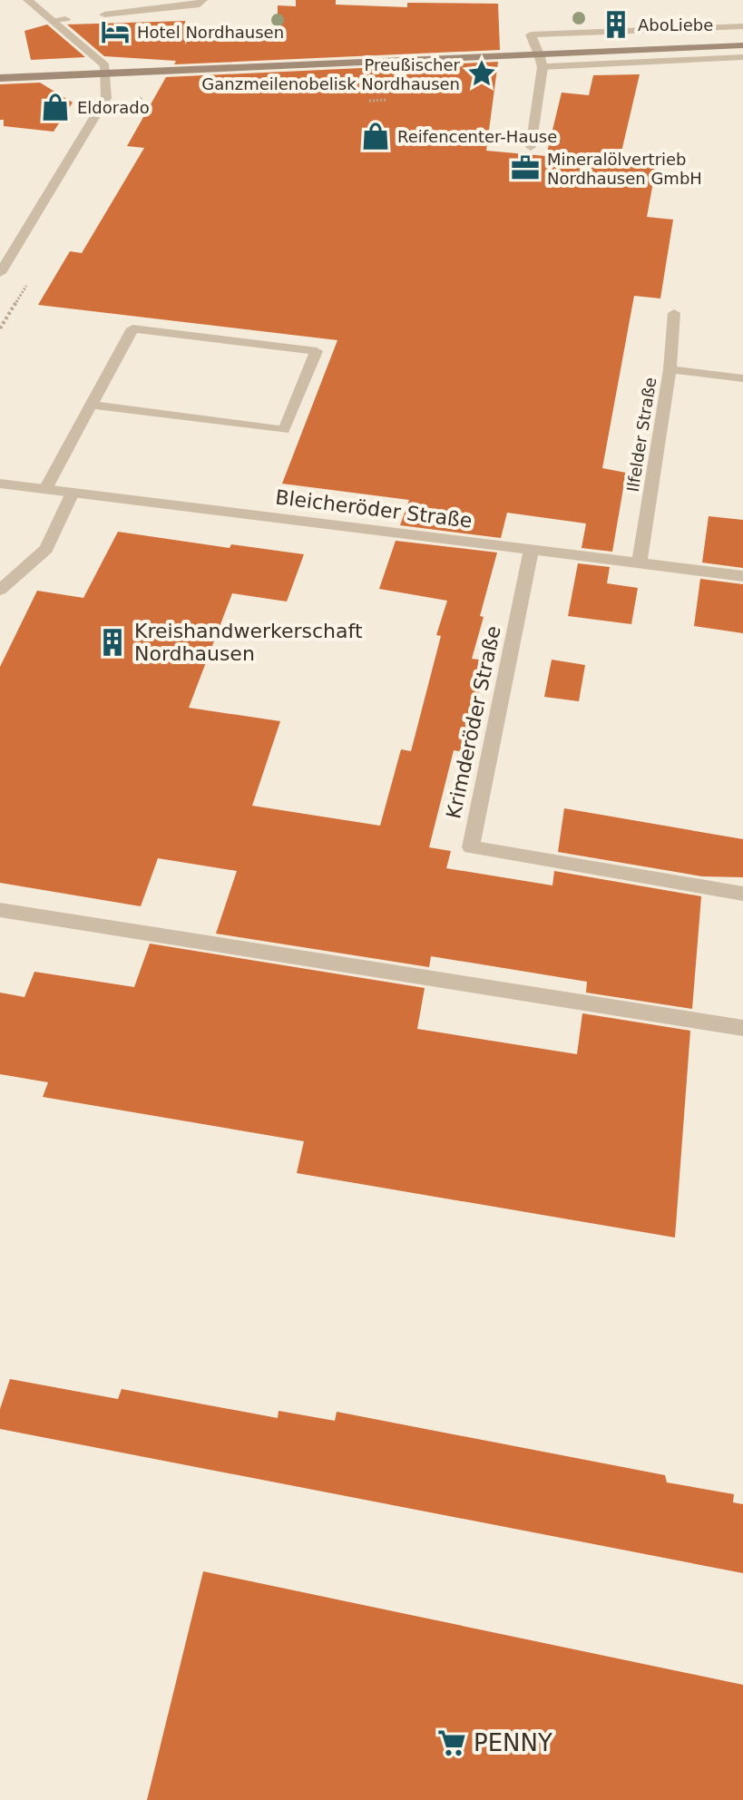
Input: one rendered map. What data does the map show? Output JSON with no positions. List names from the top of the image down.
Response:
{
  "streets": {
    "street": ["Ilfelder Straße", "Bleicheröder Straße", "Krimderöder Straße"]
  },
  "crossings": [
    ["Ilfelder Straße", "Bleicheröder Straße"],
    ["Bleicheröder Straße", "Krimderöder Straße"]
  ],
  "places": {
    "building": ["AboLiebe", "Kreishandwerkerschaft Nordhausen"],
    "hotel": ["Hotel Nordhausen"],
    "place": ["Preußischer Ganzmeilenobelisk Nordhausen"],
    "shop": ["Eldorado", "Reifencenter-Hause"],
    "office": ["Mineralölvertrieb Nordhausen GmbH"],
    "supermarket": ["PENNY"]
  }
}
